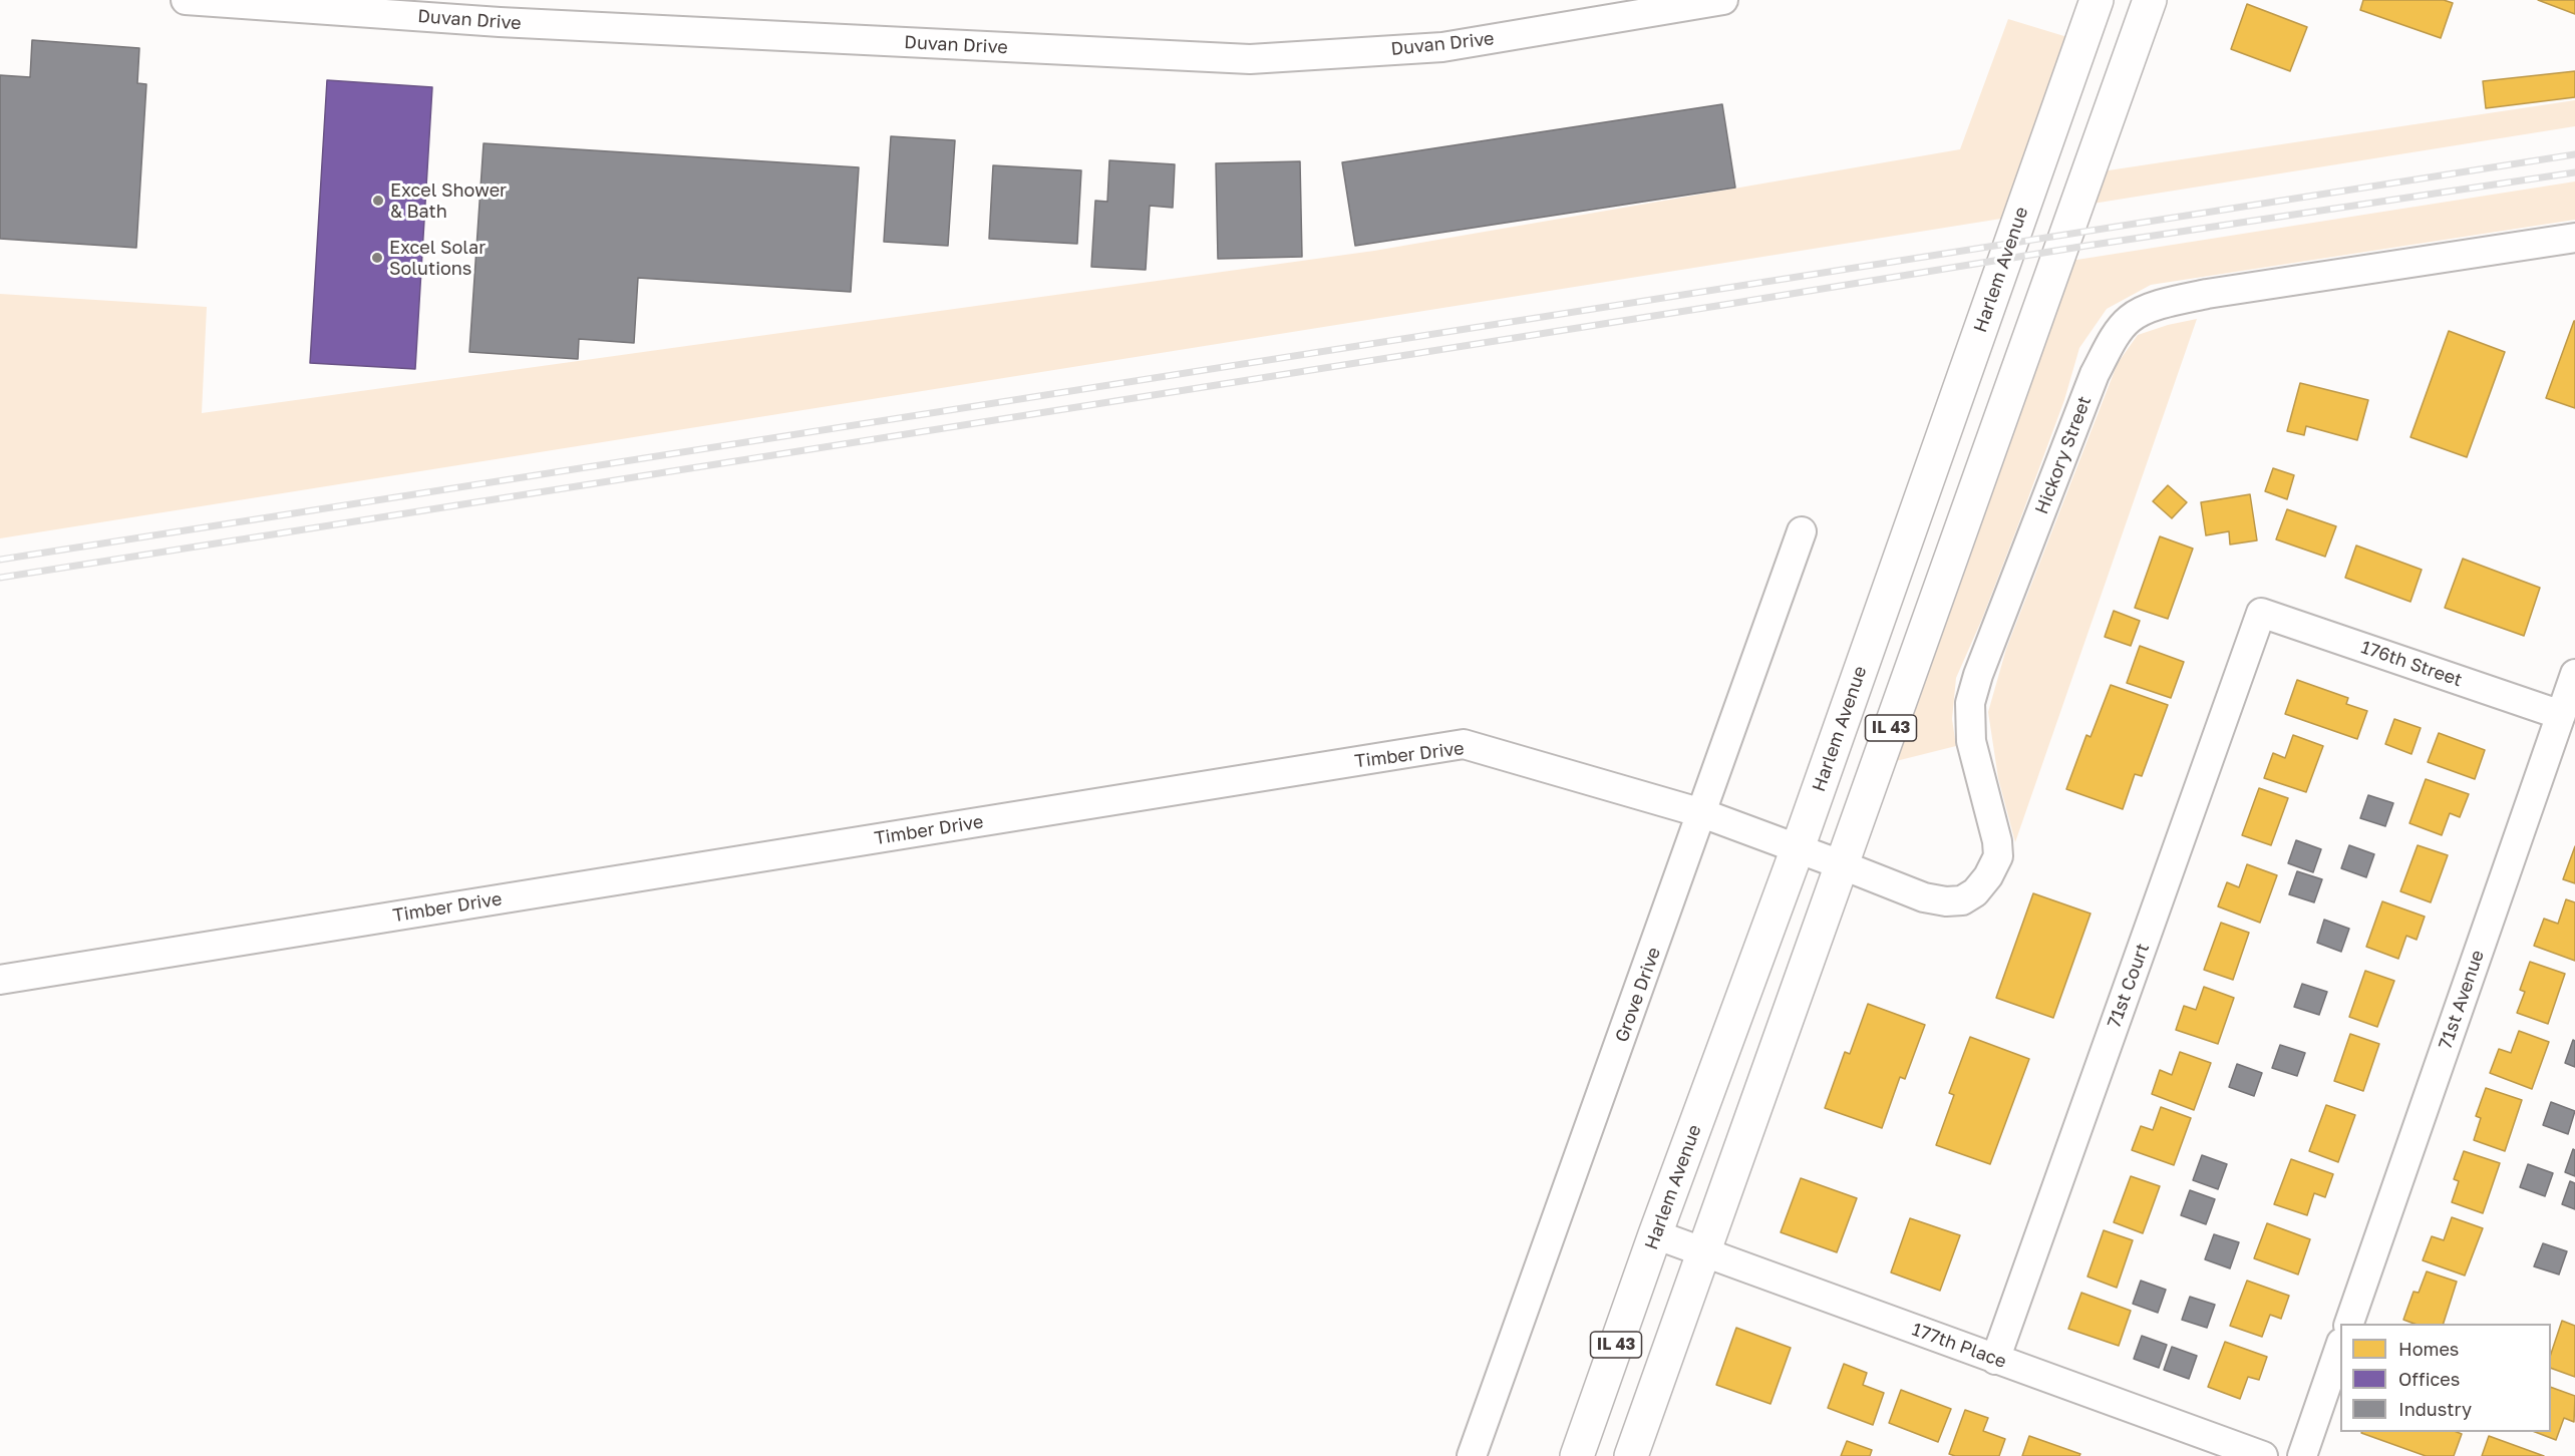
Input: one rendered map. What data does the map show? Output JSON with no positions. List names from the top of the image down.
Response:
{
  "streets": {
    "main road": ["Harlem Avenue", "IL 43"],
    "street": [
      "Duvan Drive",
      "Hickory Street",
      "176th Street",
      "Timber Drive",
      "71st Court",
      "Grove Drive",
      "71st Avenue",
      "177th Place"
    ]
  },
  "crossings": [
    ["Harlem Avenue", "Timber Drive"],
    ["Harlem Avenue", "177th Place"],
    ["Hickory Street", "IL 43"],
    ["Hickory Street", "Timber Drive"],
    ["176th Street", "71st Court"],
    ["176th Street", "71st Avenue"],
    ["IL 43", "Timber Drive"],
    ["IL 43", "177th Place"],
    ["Timber Drive", "Grove Drive"],
    ["71st Court", "177th Place"]
  ],
  "places": ["Excel Shower & Bath", "Excel Solar Solutions"],
  "legend": ["Homes", "Offices", "Industry"]
}
